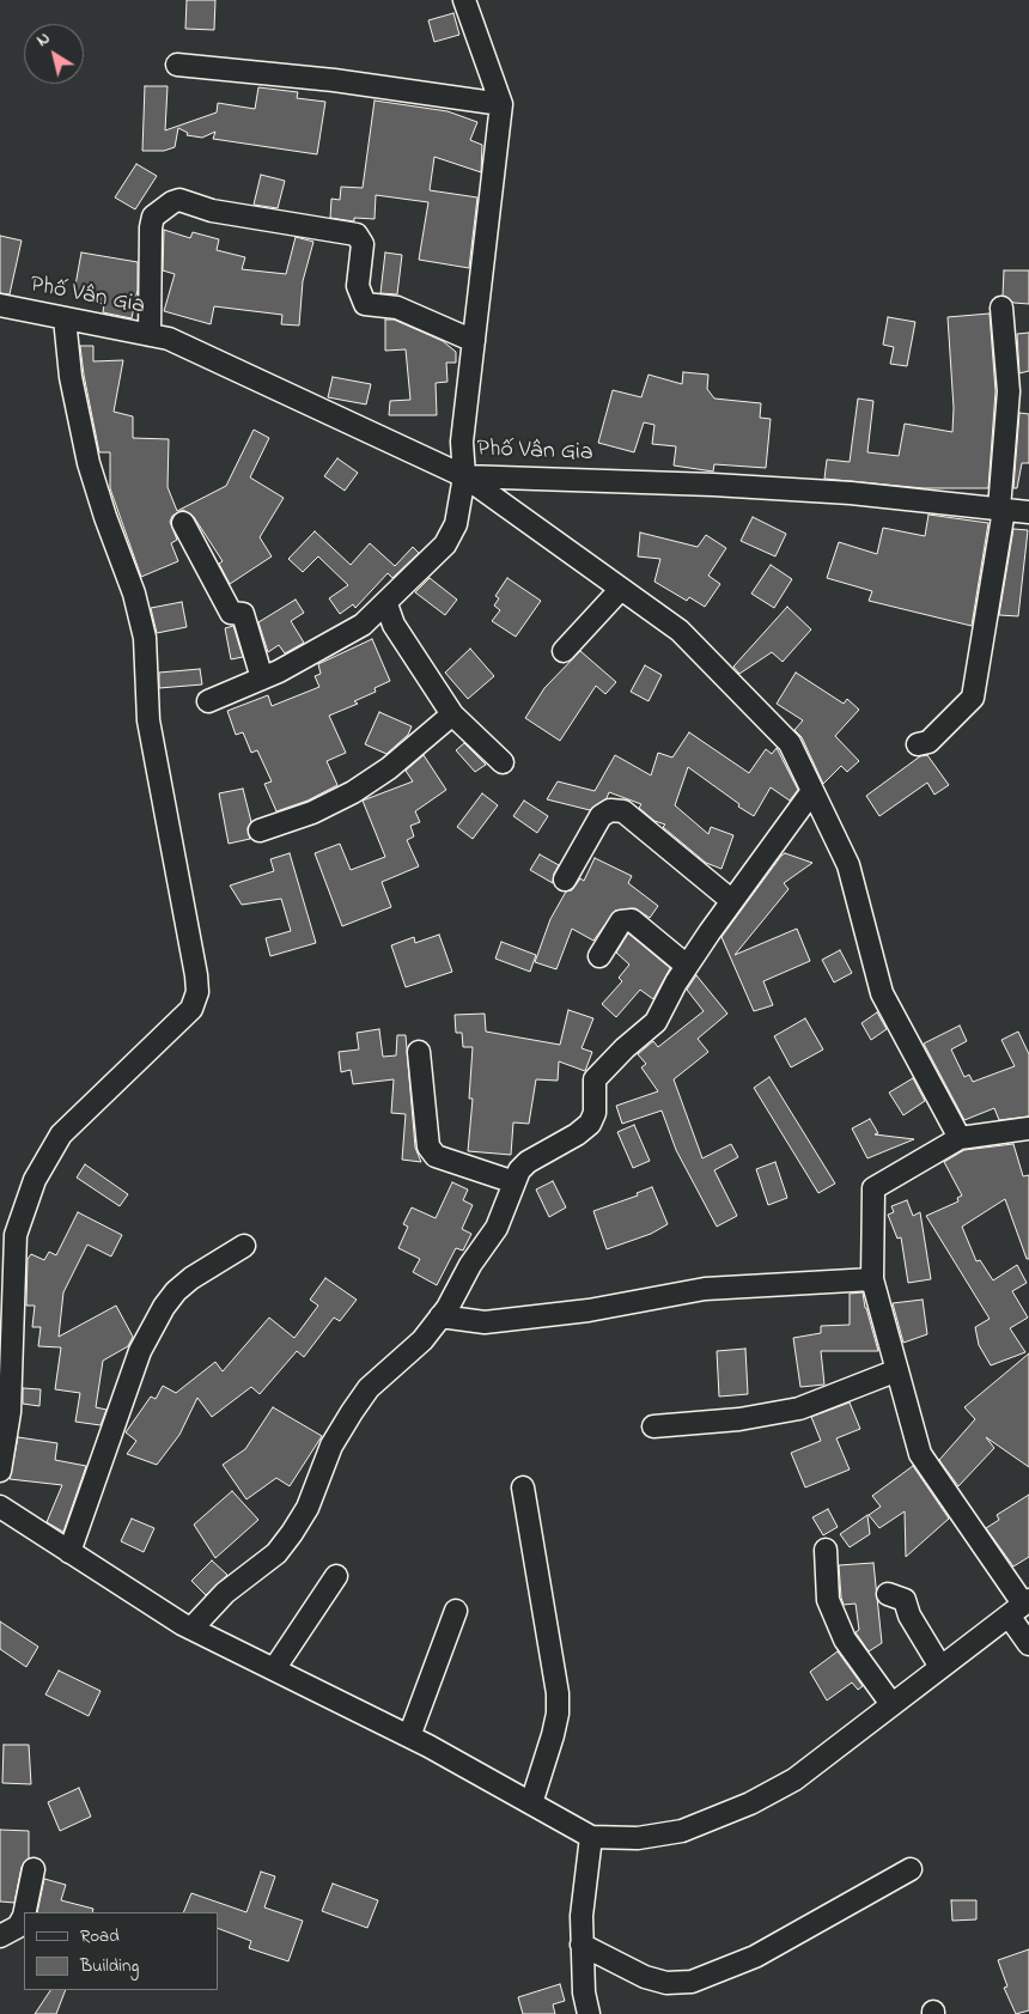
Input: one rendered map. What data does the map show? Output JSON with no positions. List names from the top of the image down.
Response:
{
  "streets": {
    "street": ["Phố Vân Gia"]
  },
  "legend": ["Road", "Building"],
  "north": "top left"
}
